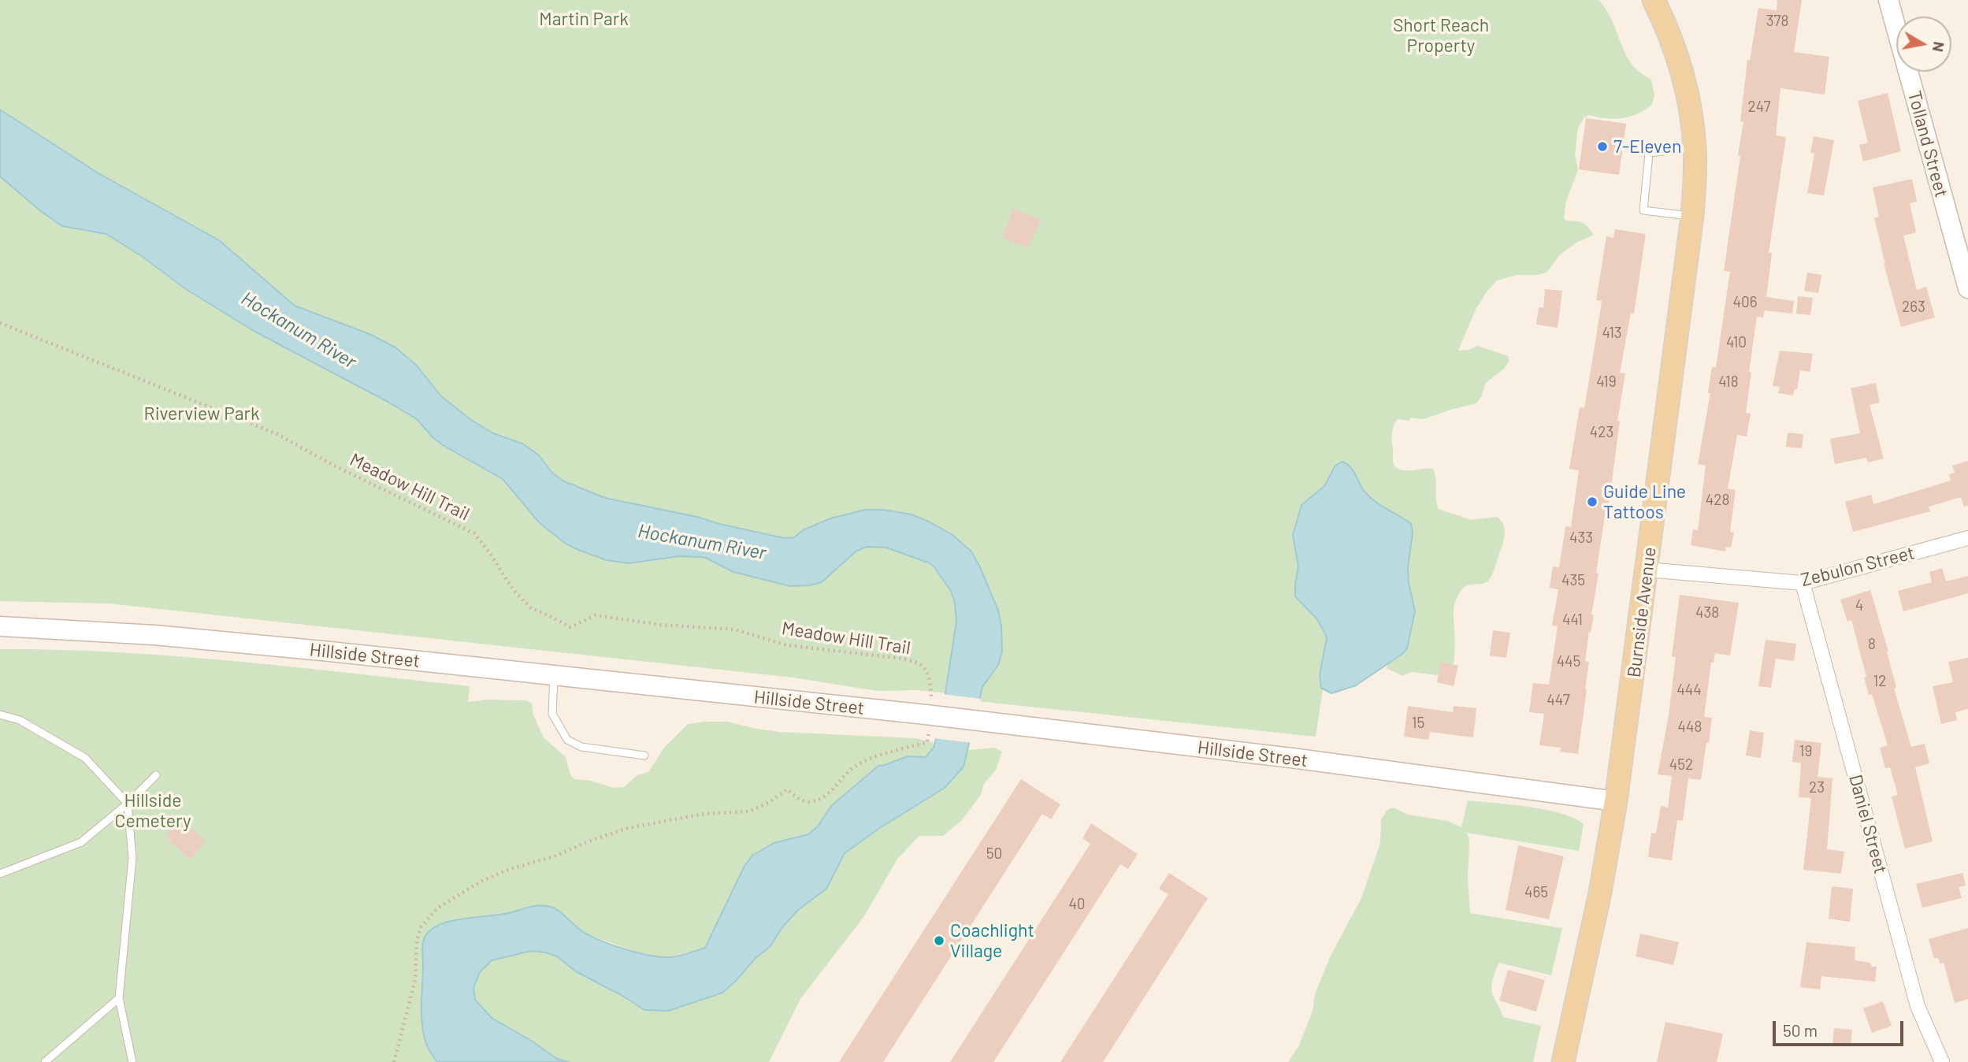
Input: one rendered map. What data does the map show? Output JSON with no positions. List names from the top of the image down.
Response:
{
  "streets": {
    "main road": ["Tolland Street", "Burnside Avenue", "Hillside Street"],
    "street": ["Zebulon Street", "Daniel Street"],
    "path": ["Meadow Hill Trail"]
  },
  "crossings": [
    ["Meadow Hill Trail", "Hillside Street"],
    ["Zebulon Street", "Burnside Avenue"],
    ["Zebulon Street", "Daniel Street"],
    ["Burnside Avenue", "Hillside Street"]
  ],
  "water": ["Hockanum River"],
  "parks": [
    "Martin Park",
    "Short Reach Property",
    "Riverview Park",
    "Hillside Cemetery"
  ],
  "places": ["7-Eleven", "Guide Line Tattoos", "Coachlight Village"],
  "house_numbers": [
    "378",
    "247",
    "406",
    "263",
    "413",
    "410",
    "419",
    "418",
    "423",
    "428",
    "433",
    "435",
    "4",
    "438",
    "441",
    "8",
    "445",
    "12",
    "444",
    "447",
    "15",
    "448",
    "19",
    "452",
    "23",
    "50",
    "465",
    "40"
  ],
  "scale_bar": "50 m",
  "north": "right"
}
